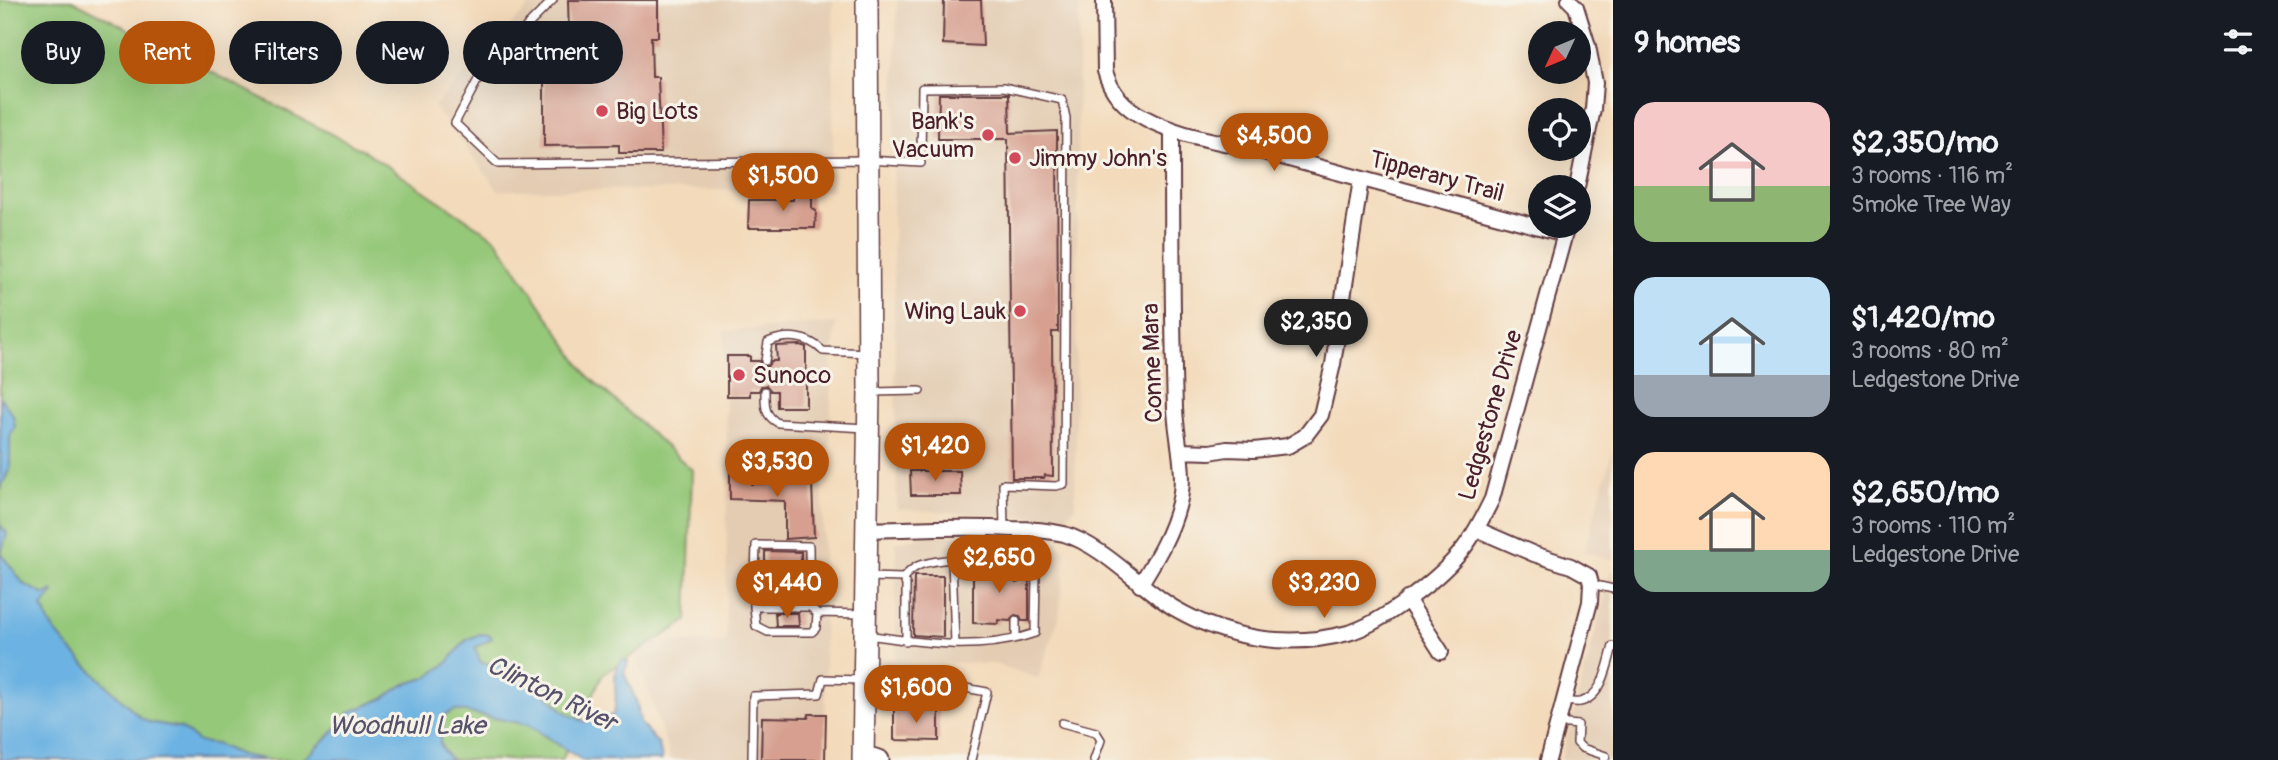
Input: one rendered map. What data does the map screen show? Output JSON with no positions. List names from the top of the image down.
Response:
{
  "streets": {
    "street": ["Tipperary Trail", "Conne Mara", "Ledgestone Drive"]
  },
  "crossings": [
    ["Tipperary Trail", "Conne Mara"],
    ["Conne Mara", "Ledgestone Drive"]
  ],
  "water": ["Clinton River", "Woodhull Lake"],
  "places": [
    "Big Lots",
    "Bank's Vacuum",
    "Jimmy John's",
    "Wing Lauk",
    "Sunoco"
  ],
  "north": "bottom left",
  "page": {
    "heading": "9 homes",
    "chip": [
      "Buy",
      "Rent",
      "Filters",
      "New",
      "Apartment"
    ],
    "list": [
      {
        "name": "$2,350/mo",
        "note": "3 rooms · 116 m² · Smoke Tree Way"
      },
      {
        "name": "$1,420/mo",
        "note": "3 rooms · 80 m² · Ledgestone Drive"
      },
      {
        "name": "$2,650/mo",
        "note": "3 rooms · 110 m² · Ledgestone Drive"
      }
    ],
    "price": [
      "$4,500",
      "$1,500",
      "$2,350",
      "$1,420",
      "$3,530",
      "$2,650",
      "$1,440",
      "$3,230",
      "$1,600"
    ]
  }
}
